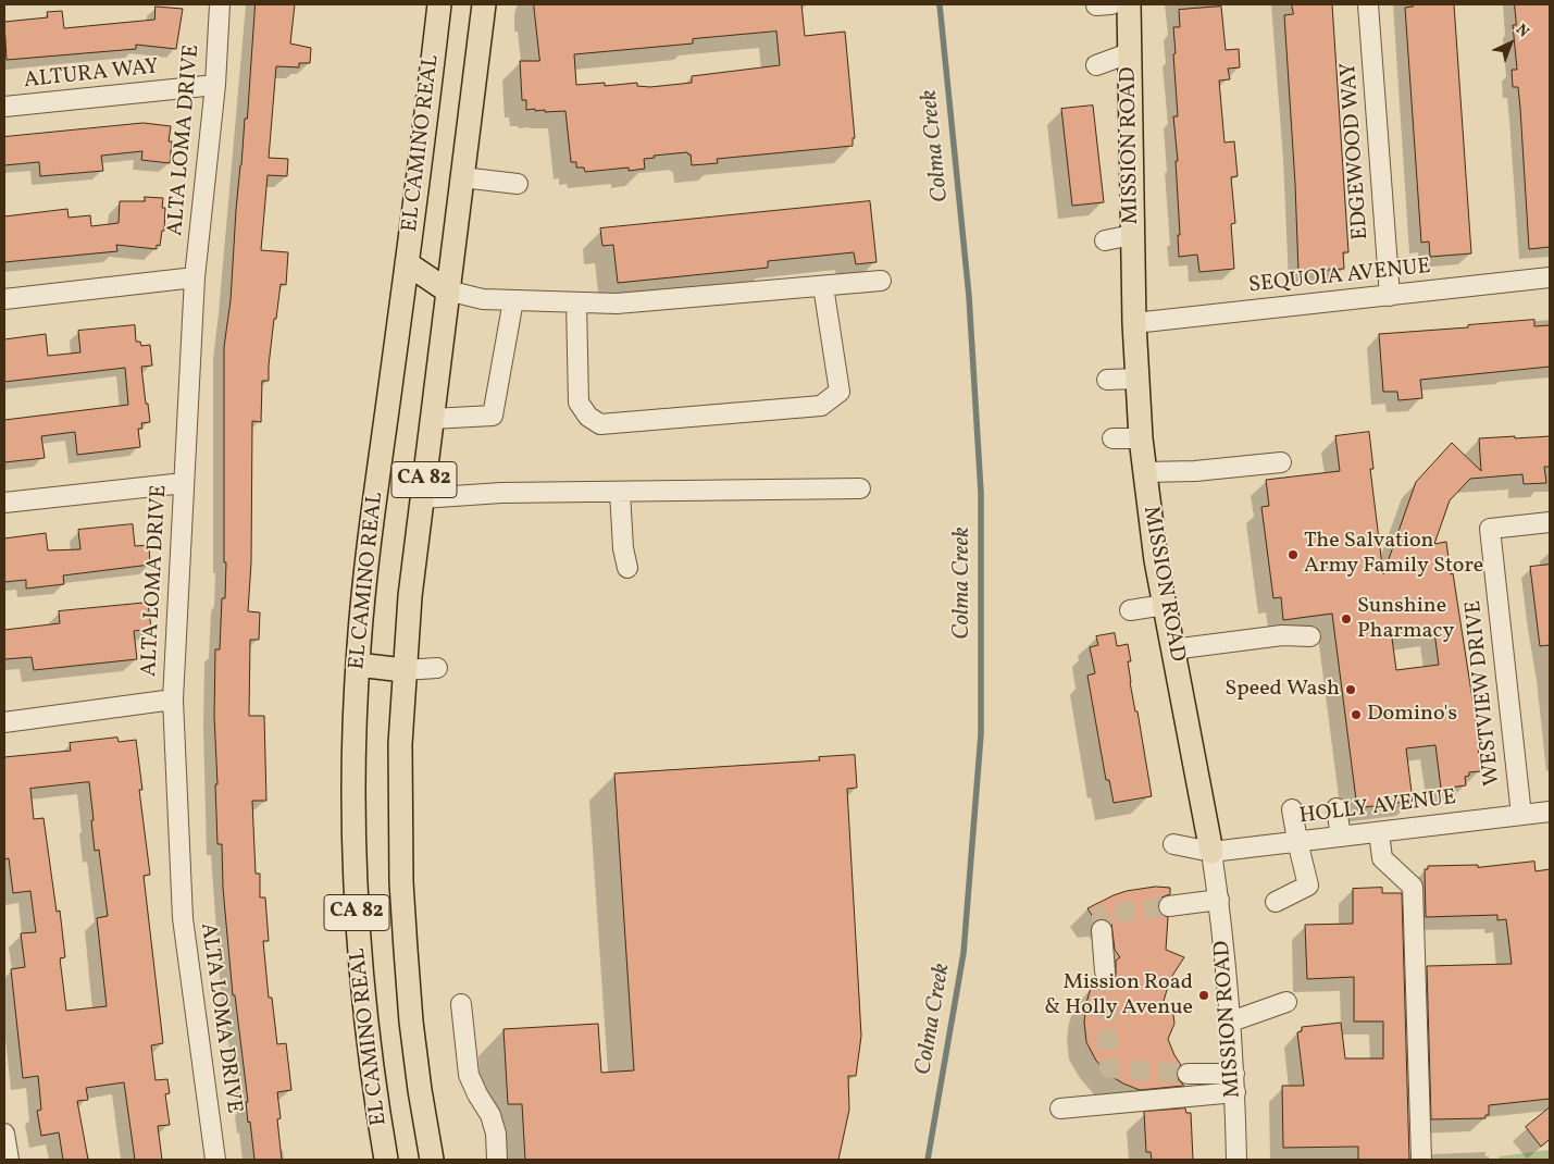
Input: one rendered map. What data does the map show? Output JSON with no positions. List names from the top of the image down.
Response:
{
  "streets": {
    "main road": ["EL CAMINO REAL", "MISSION ROAD", "CA 82"],
    "street": [
      "ALTURA WAY",
      "ALTA LOMA DRIVE",
      "EDGEWOOD WAY",
      "SEQUOIA AVENUE",
      "WESTVIEW DRIVE",
      "HOLLY AVENUE"
    ]
  },
  "crossings": [
    ["ALTURA WAY", "ALTA LOMA DRIVE"],
    ["MISSION ROAD", "SEQUOIA AVENUE"],
    ["MISSION ROAD", "HOLLY AVENUE"],
    ["EDGEWOOD WAY", "SEQUOIA AVENUE"],
    ["WESTVIEW DRIVE", "HOLLY AVENUE"]
  ],
  "water": ["Colma Creek"],
  "places": [
    "The Salvation Army Family Store",
    "Sunshine Pharmacy",
    "Speed Wash",
    "Domino's",
    "Mission Road & Holly Avenue"
  ],
  "north": "top right"
}
